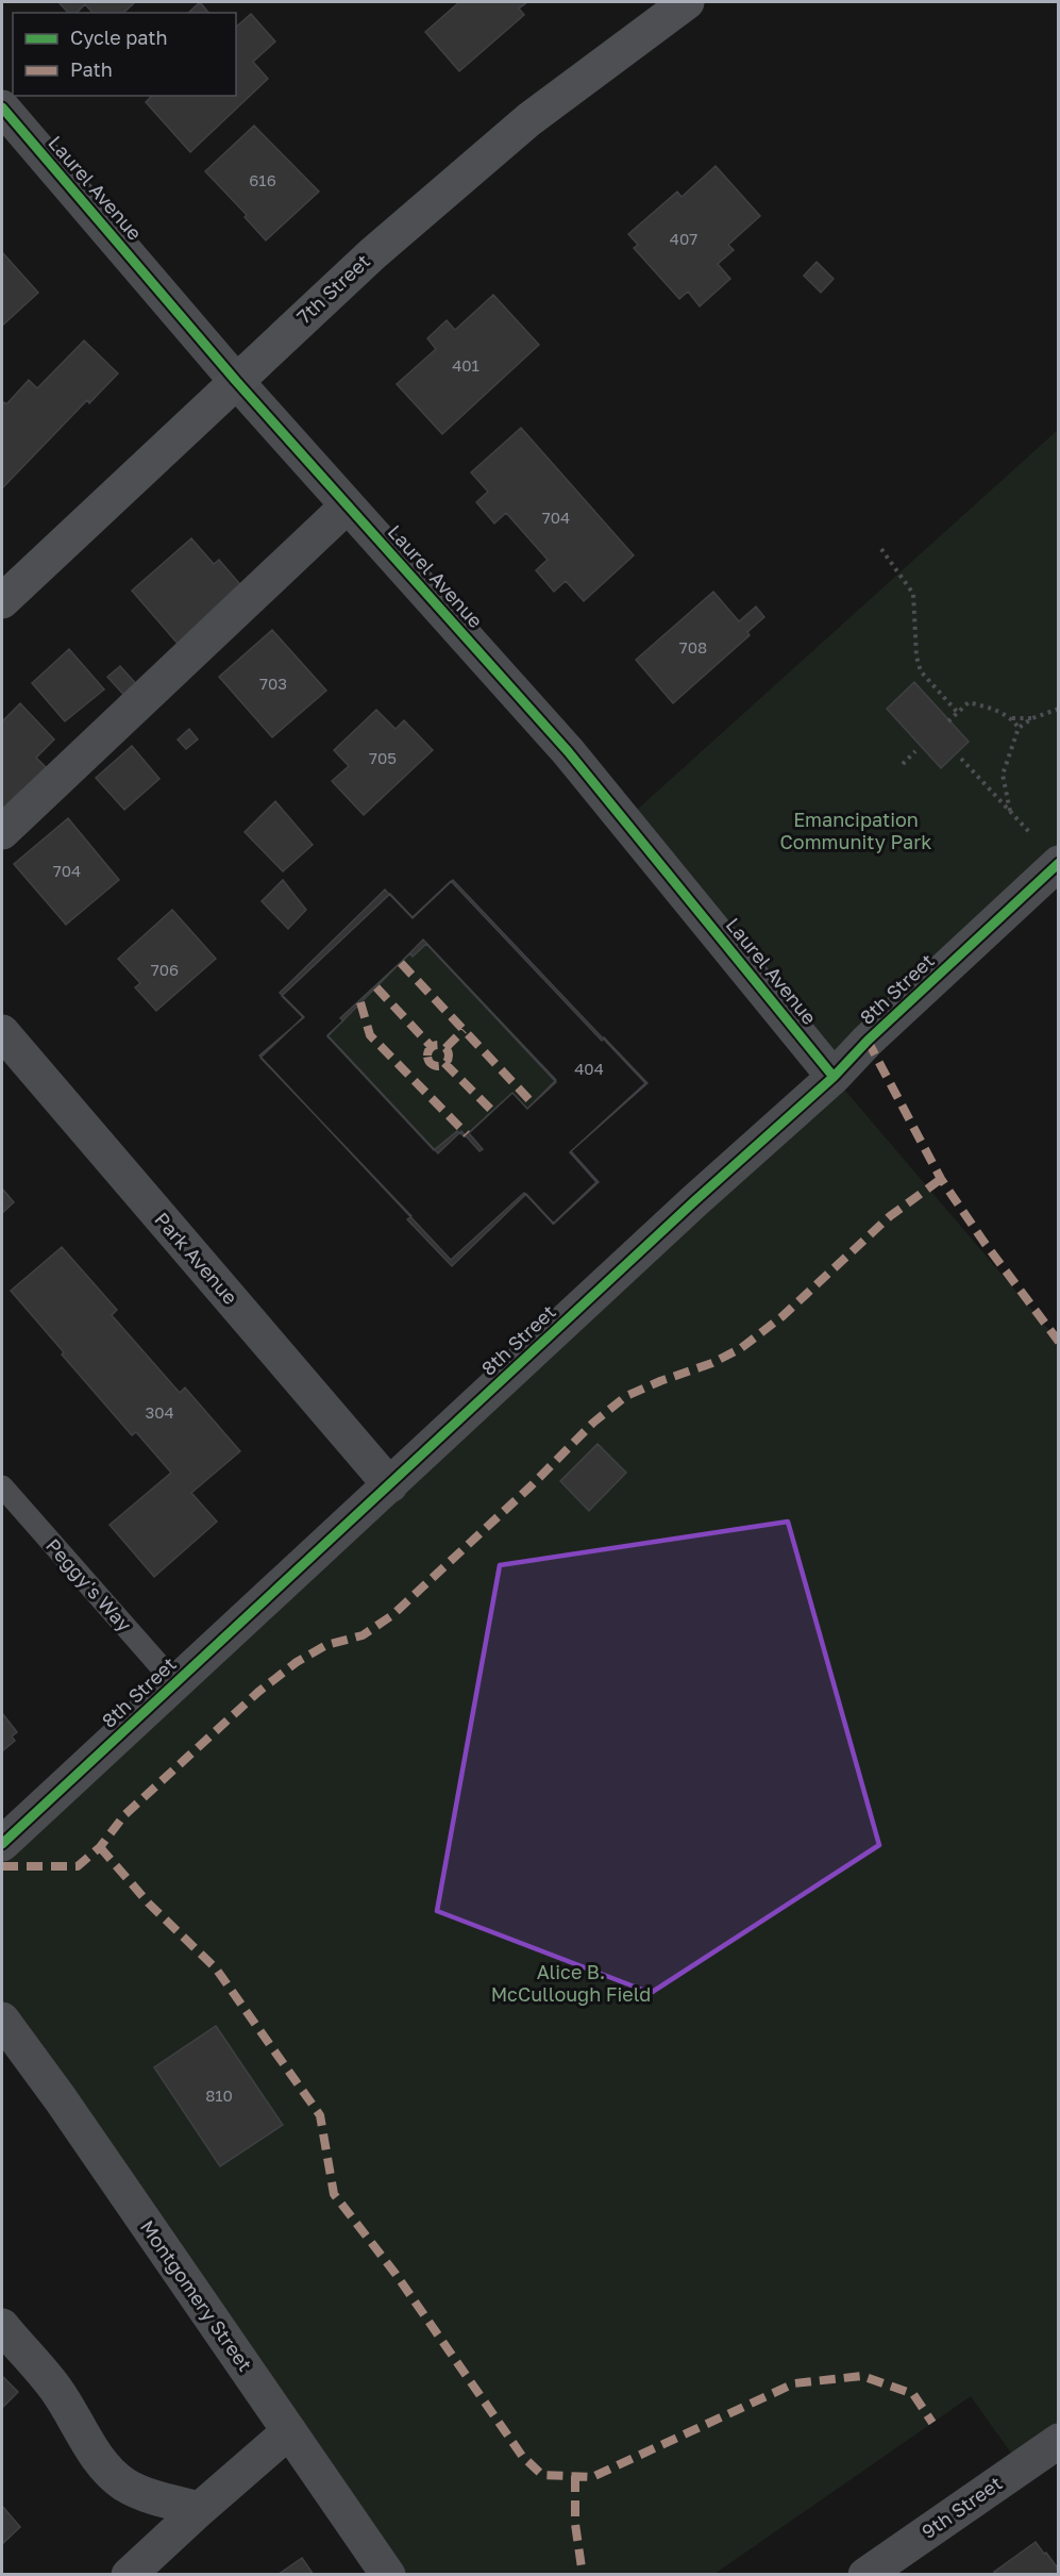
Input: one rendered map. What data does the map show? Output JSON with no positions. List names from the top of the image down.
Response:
{
  "streets": {
    "main road": ["7th Street"],
    "street": [
      "Laurel Avenue",
      "8th Street",
      "Park Avenue",
      "Montgomery Street",
      "9th Street"
    ],
    "lane": ["Peggy's Way"]
  },
  "crossings": [
    ["Laurel Avenue", "7th Street"],
    ["Laurel Avenue", "8th Street"],
    ["8th Street", "Park Avenue"],
    ["8th Street", "Peggy's Way"]
  ],
  "parks": ["Emancipation Community Park", "Alice B. McCullough Field"],
  "house_numbers": [
    "616",
    "407",
    "401",
    "704",
    "708",
    "703",
    "705",
    "704",
    "706",
    "404",
    "304",
    "810"
  ],
  "legend": ["Cycle path", "Path"]
}
